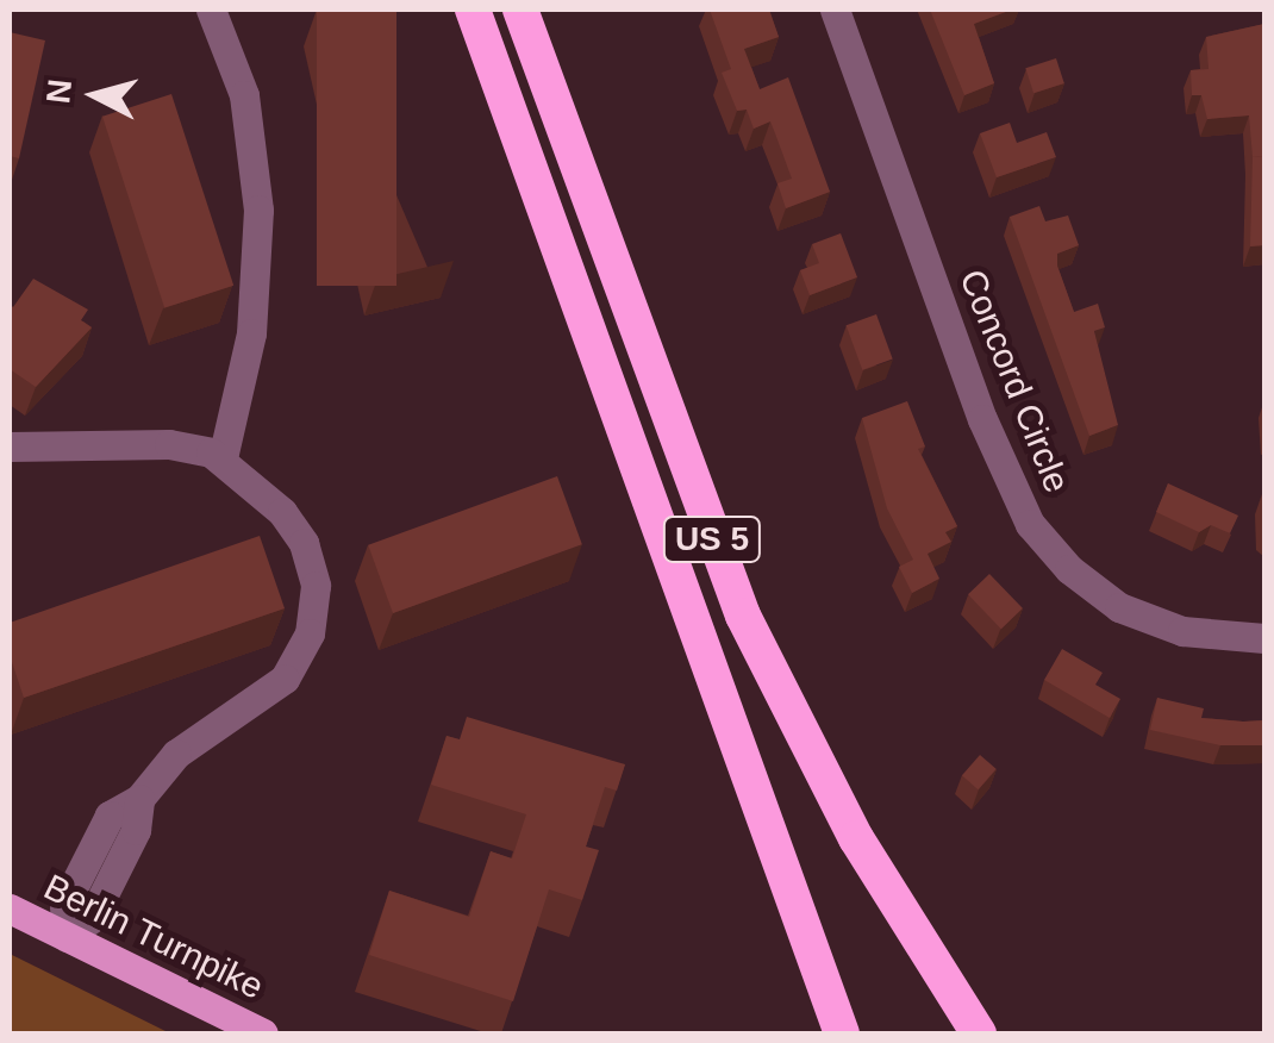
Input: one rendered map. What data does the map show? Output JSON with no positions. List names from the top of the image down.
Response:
{
  "streets": {
    "highway": ["US 5"],
    "main road": ["Berlin Turnpike"],
    "street": ["Concord Circle"]
  },
  "north": "left"
}
